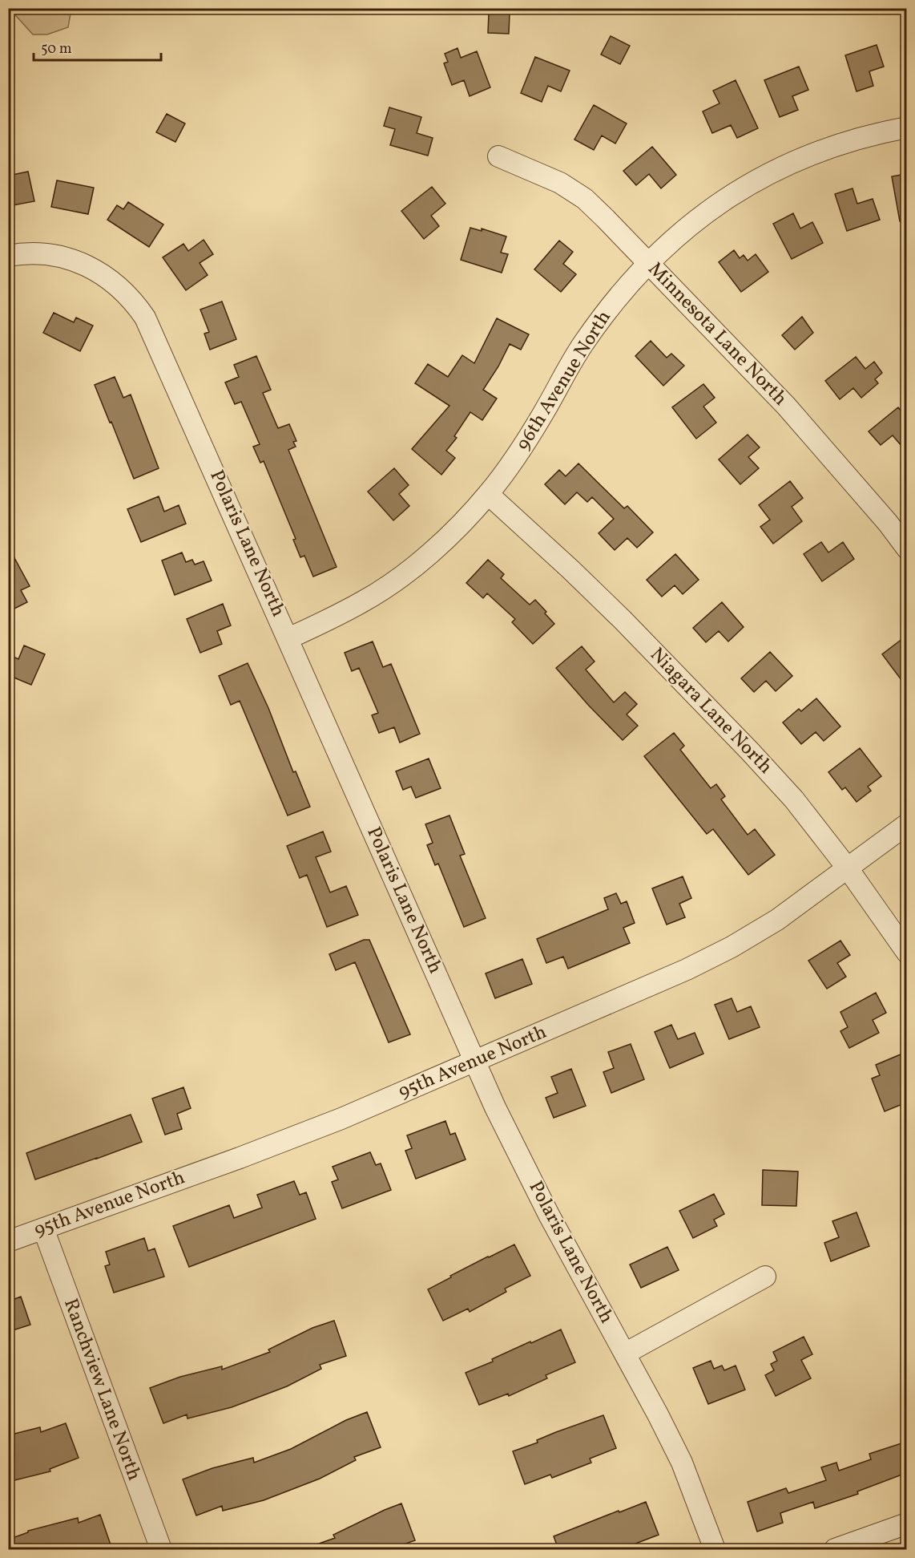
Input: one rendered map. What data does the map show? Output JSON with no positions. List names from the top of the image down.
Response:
{
  "streets": {
    "street": [
      "Minnesota Lane North",
      "96th Avenue North",
      "Polaris Lane North",
      "Niagara Lane North",
      "95th Avenue North",
      "Ranchview Lane North"
    ]
  },
  "crossings": [
    ["Minnesota Lane North", "96th Avenue North"],
    ["96th Avenue North", "Polaris Lane North"],
    ["96th Avenue North", "Niagara Lane North"],
    ["Polaris Lane North", "95th Avenue North"],
    ["Niagara Lane North", "95th Avenue North"],
    ["95th Avenue North", "Ranchview Lane North"]
  ],
  "scale_bar": "50 m"
}
